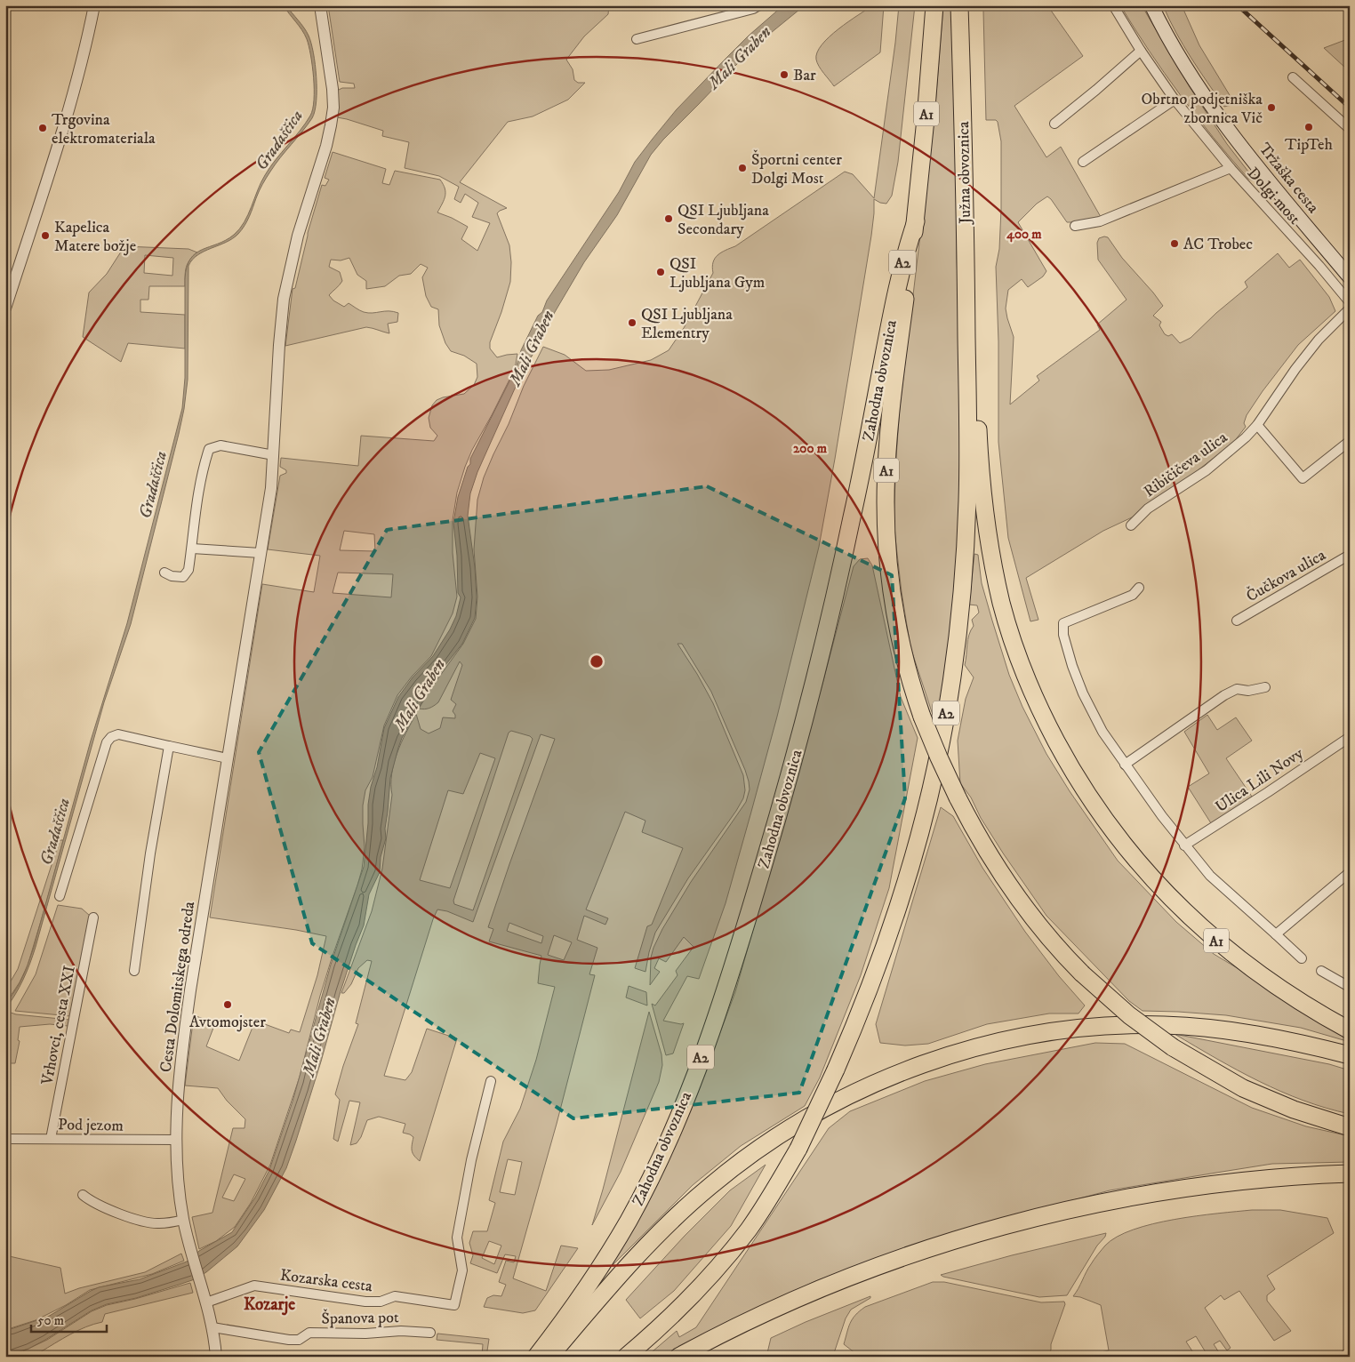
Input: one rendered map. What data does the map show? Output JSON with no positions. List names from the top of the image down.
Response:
{
  "streets": {
    "highway": [
      "A1",
      "Južna obvoznica",
      "A2",
      "Zahodna obvoznica"
    ],
    "main road": ["Tržaška cesta"],
    "street": [
      "Dolgi most",
      "Ribičičeva ulica",
      "Čučkova ulica",
      "Ulica Lili Novy",
      "Cesta Dolomitskega odreda",
      "Vrhovci, cesta XXI",
      "Pod jezom",
      "Kozarska cesta",
      "Španova pot"
    ]
  },
  "crossings": [
    ["A1", "Južna obvoznica"],
    ["A1", "A2"],
    ["A1", "Zahodna obvoznica"],
    ["Južna obvoznica", "A2"],
    ["Cesta Dolomitskega odreda", "Pod jezom"],
    ["Cesta Dolomitskega odreda", "Kozarska cesta"],
    ["Cesta Dolomitskega odreda", "Španova pot"],
    ["Vrhovci, cesta XXI", "Pod jezom"]
  ],
  "districts": ["Kozarje"],
  "water": ["Mali Graben", "Gradaščica"],
  "places": [
    "Bar",
    "Obrtno podjetniška zbornica Vič",
    "TipTeh",
    "Trgovina elektromateriala",
    "Športni center Dolgi Most",
    "QSI Ljubljana Secondary",
    "Kapelica Matere božje",
    "AC Trobec",
    "QSI Ljubljana Gym",
    "QSI Ljubljana Elementry",
    "Avtomojster"
  ],
  "scale_bar": "50 m",
  "rings": ["400 m", "200 m"]
}
